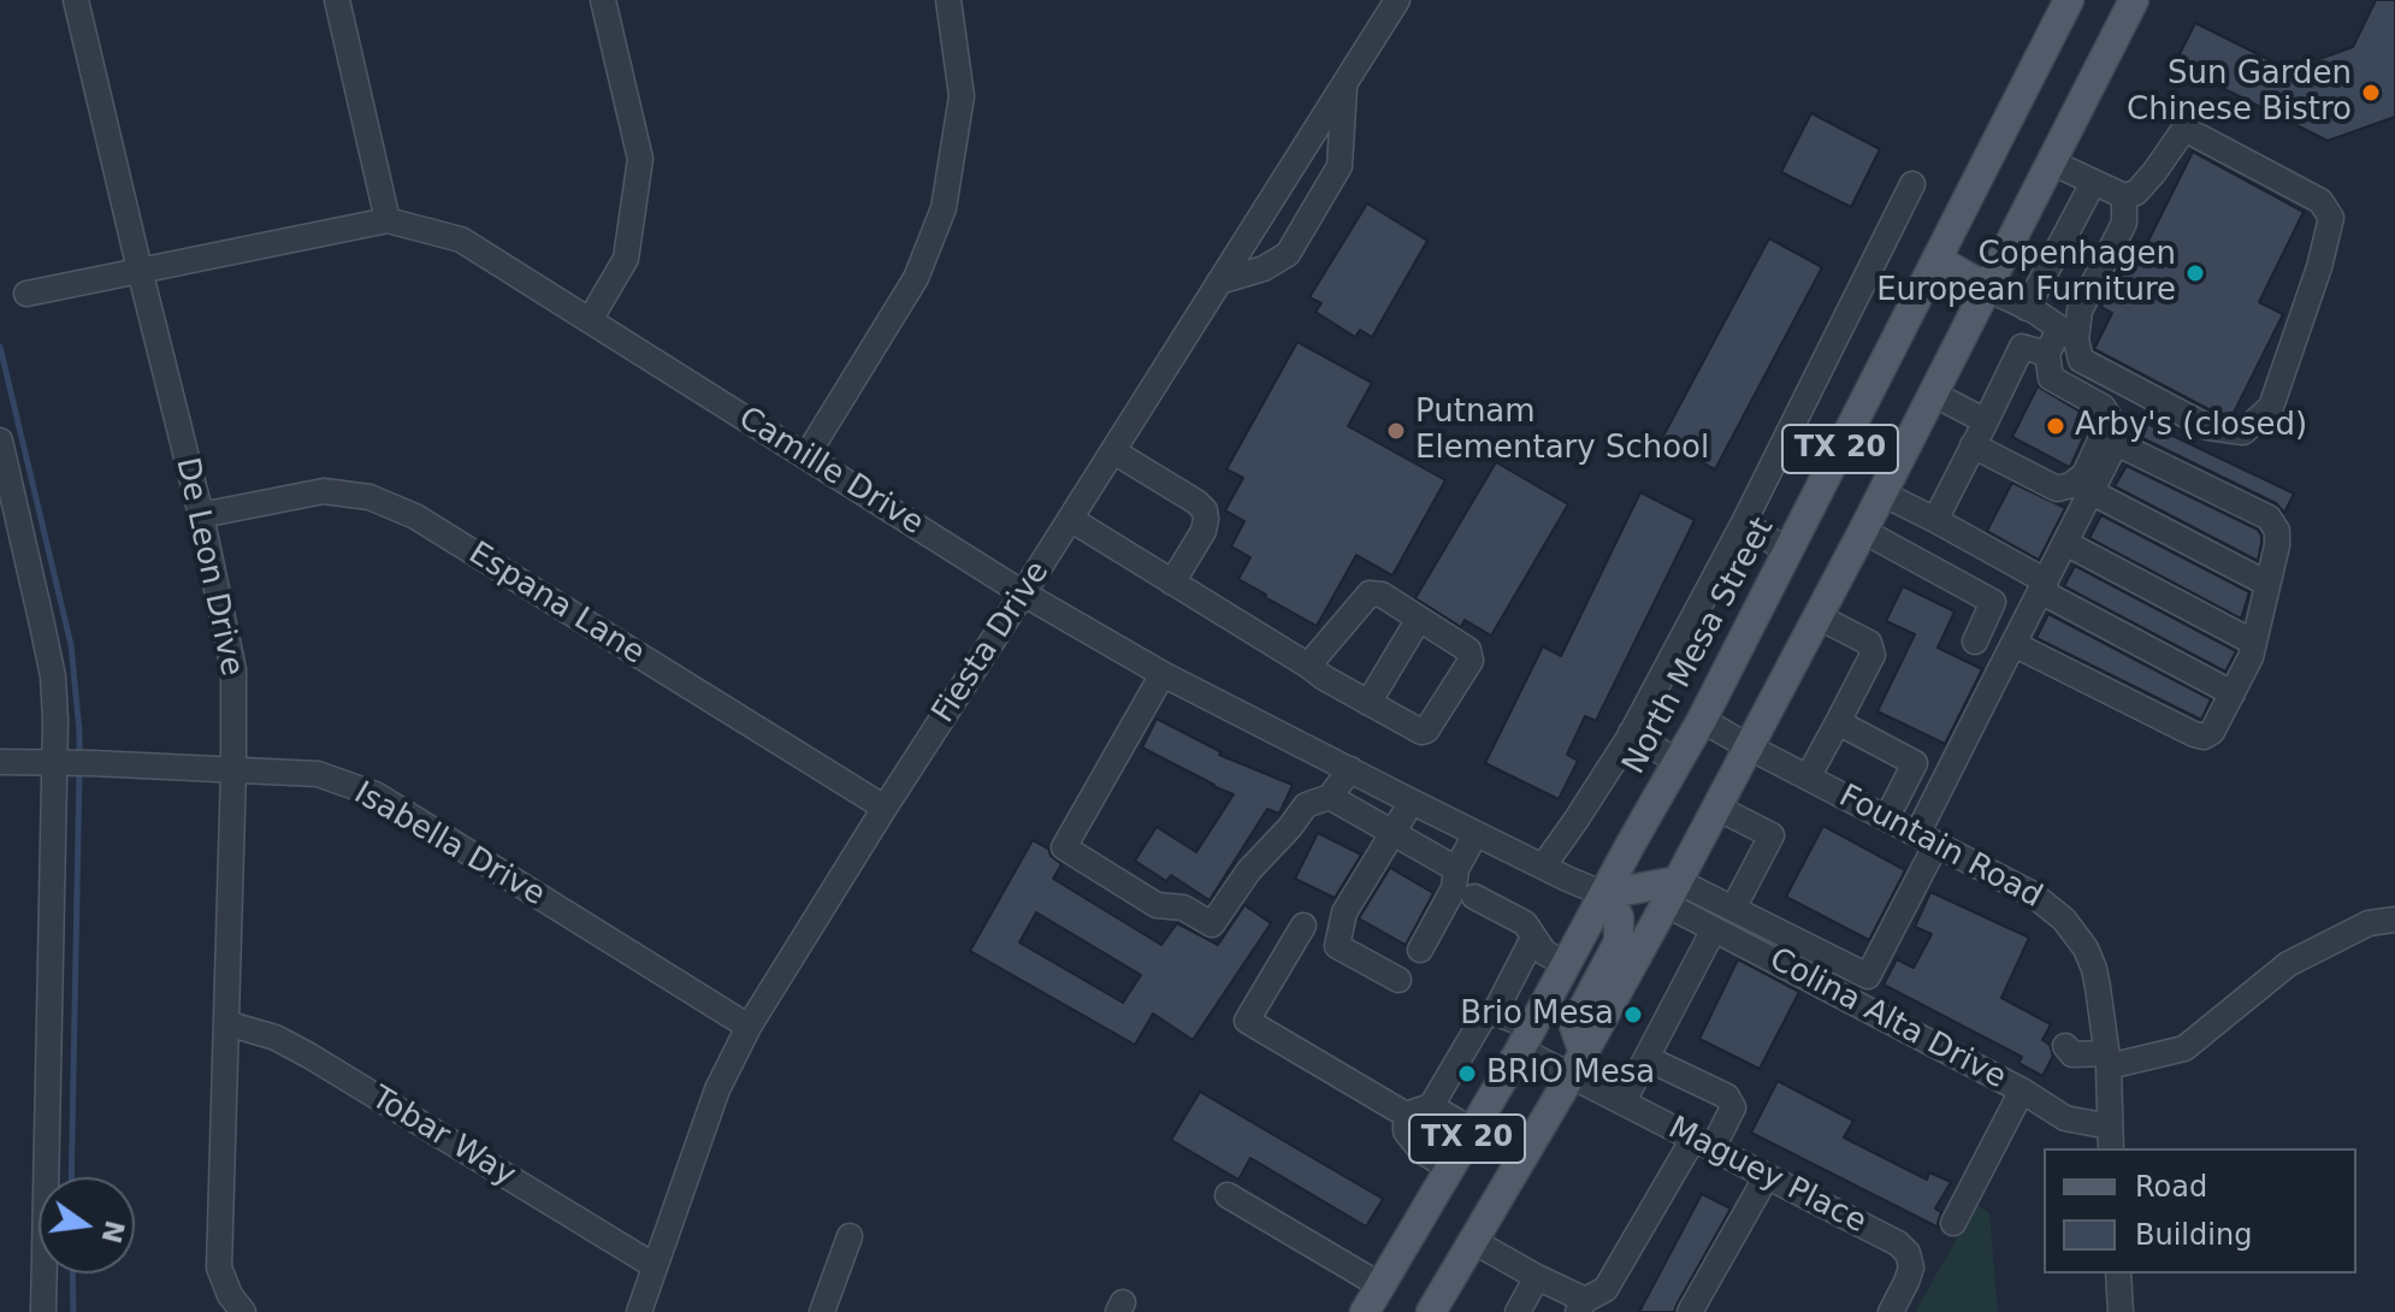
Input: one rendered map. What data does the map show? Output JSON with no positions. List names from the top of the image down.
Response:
{
  "streets": {
    "main road": ["TX 20", "North Mesa Street"],
    "street": [
      "Camille Drive",
      "De Leon Drive",
      "Espana Lane",
      "Fiesta Drive",
      "Isabella Drive",
      "Fountain Road",
      "Colina Alta Drive",
      "Tobar Way",
      "Maguey Place"
    ]
  },
  "crossings": [
    ["TX 20", "Fountain Road"],
    ["TX 20", "Colina Alta Drive"],
    ["TX 20", "Maguey Place"],
    ["Camille Drive", "De Leon Drive"],
    ["Camille Drive", "Fiesta Drive"],
    ["Camille Drive", "North Mesa Street"],
    ["De Leon Drive", "Espana Lane"],
    ["De Leon Drive", "Isabella Drive"],
    ["De Leon Drive", "Tobar Way"],
    ["Espana Lane", "Fiesta Drive"],
    ["Fiesta Drive", "Isabella Drive"],
    ["Fiesta Drive", "Tobar Way"],
    ["North Mesa Street", "Fountain Road"],
    ["North Mesa Street", "Maguey Place"],
    ["Fountain Road", "Colina Alta Drive"]
  ],
  "places": [
    "Sun Garden Chinese Bistro",
    "Copenhagen European Furniture",
    "Arby's (closed)",
    "Putnam Elementary School",
    "Brio Mesa",
    "BRIO Mesa"
  ],
  "legend": ["Road", "Building"],
  "north": "right"
}
